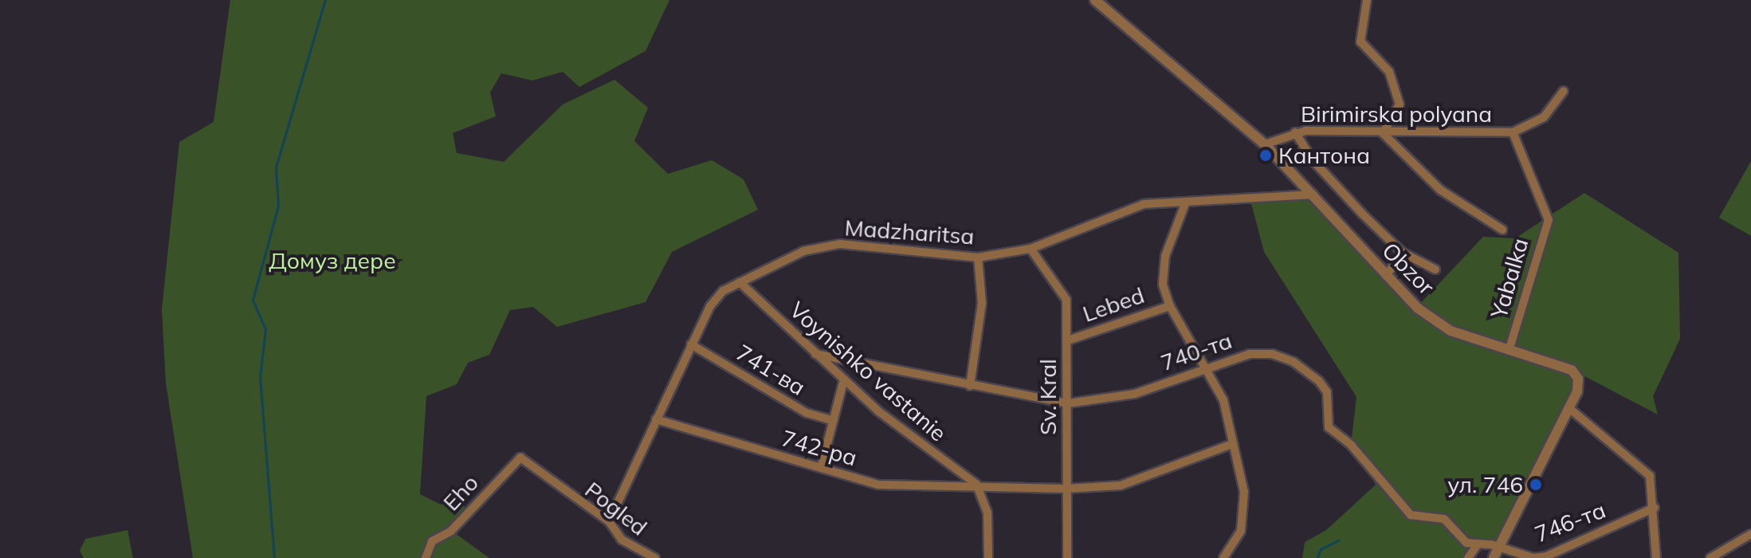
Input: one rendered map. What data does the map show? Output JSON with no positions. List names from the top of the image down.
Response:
{
  "streets": {
    "street": [
      "Birimirska polyana",
      "Madzharitsa",
      "Obzor",
      "Yabalka",
      "Lebed",
      "740-та",
      "741-ва",
      "Voynishko vastanie",
      "Sv. Kral",
      "742-ра",
      "Eho",
      "Pogled",
      "746-та"
    ]
  },
  "crossings": [
    ["Birimirska polyana", "Obzor"],
    ["Birimirska polyana", "Yabalka"],
    ["Madzharitsa", "Obzor"],
    ["Madzharitsa", "741-ва"],
    ["Madzharitsa", "Voynishko vastanie"],
    ["Madzharitsa", "Sv. Kral"],
    ["Madzharitsa", "742-ра"],
    ["Madzharitsa", "Pogled"],
    ["Obzor", "Yabalka"],
    ["Obzor", "746-та"],
    ["Lebed", "Sv. Kral"],
    ["740-та", "Voynishko vastanie"],
    ["740-та", "Sv. Kral"],
    ["Voynishko vastanie", "742-ра"],
    ["Sv. Kral", "742-ра"],
    ["Eho", "Pogled"]
  ],
  "parks": ["Домуз дере"],
  "places": ["Кантона", "ул. 746"]
}
